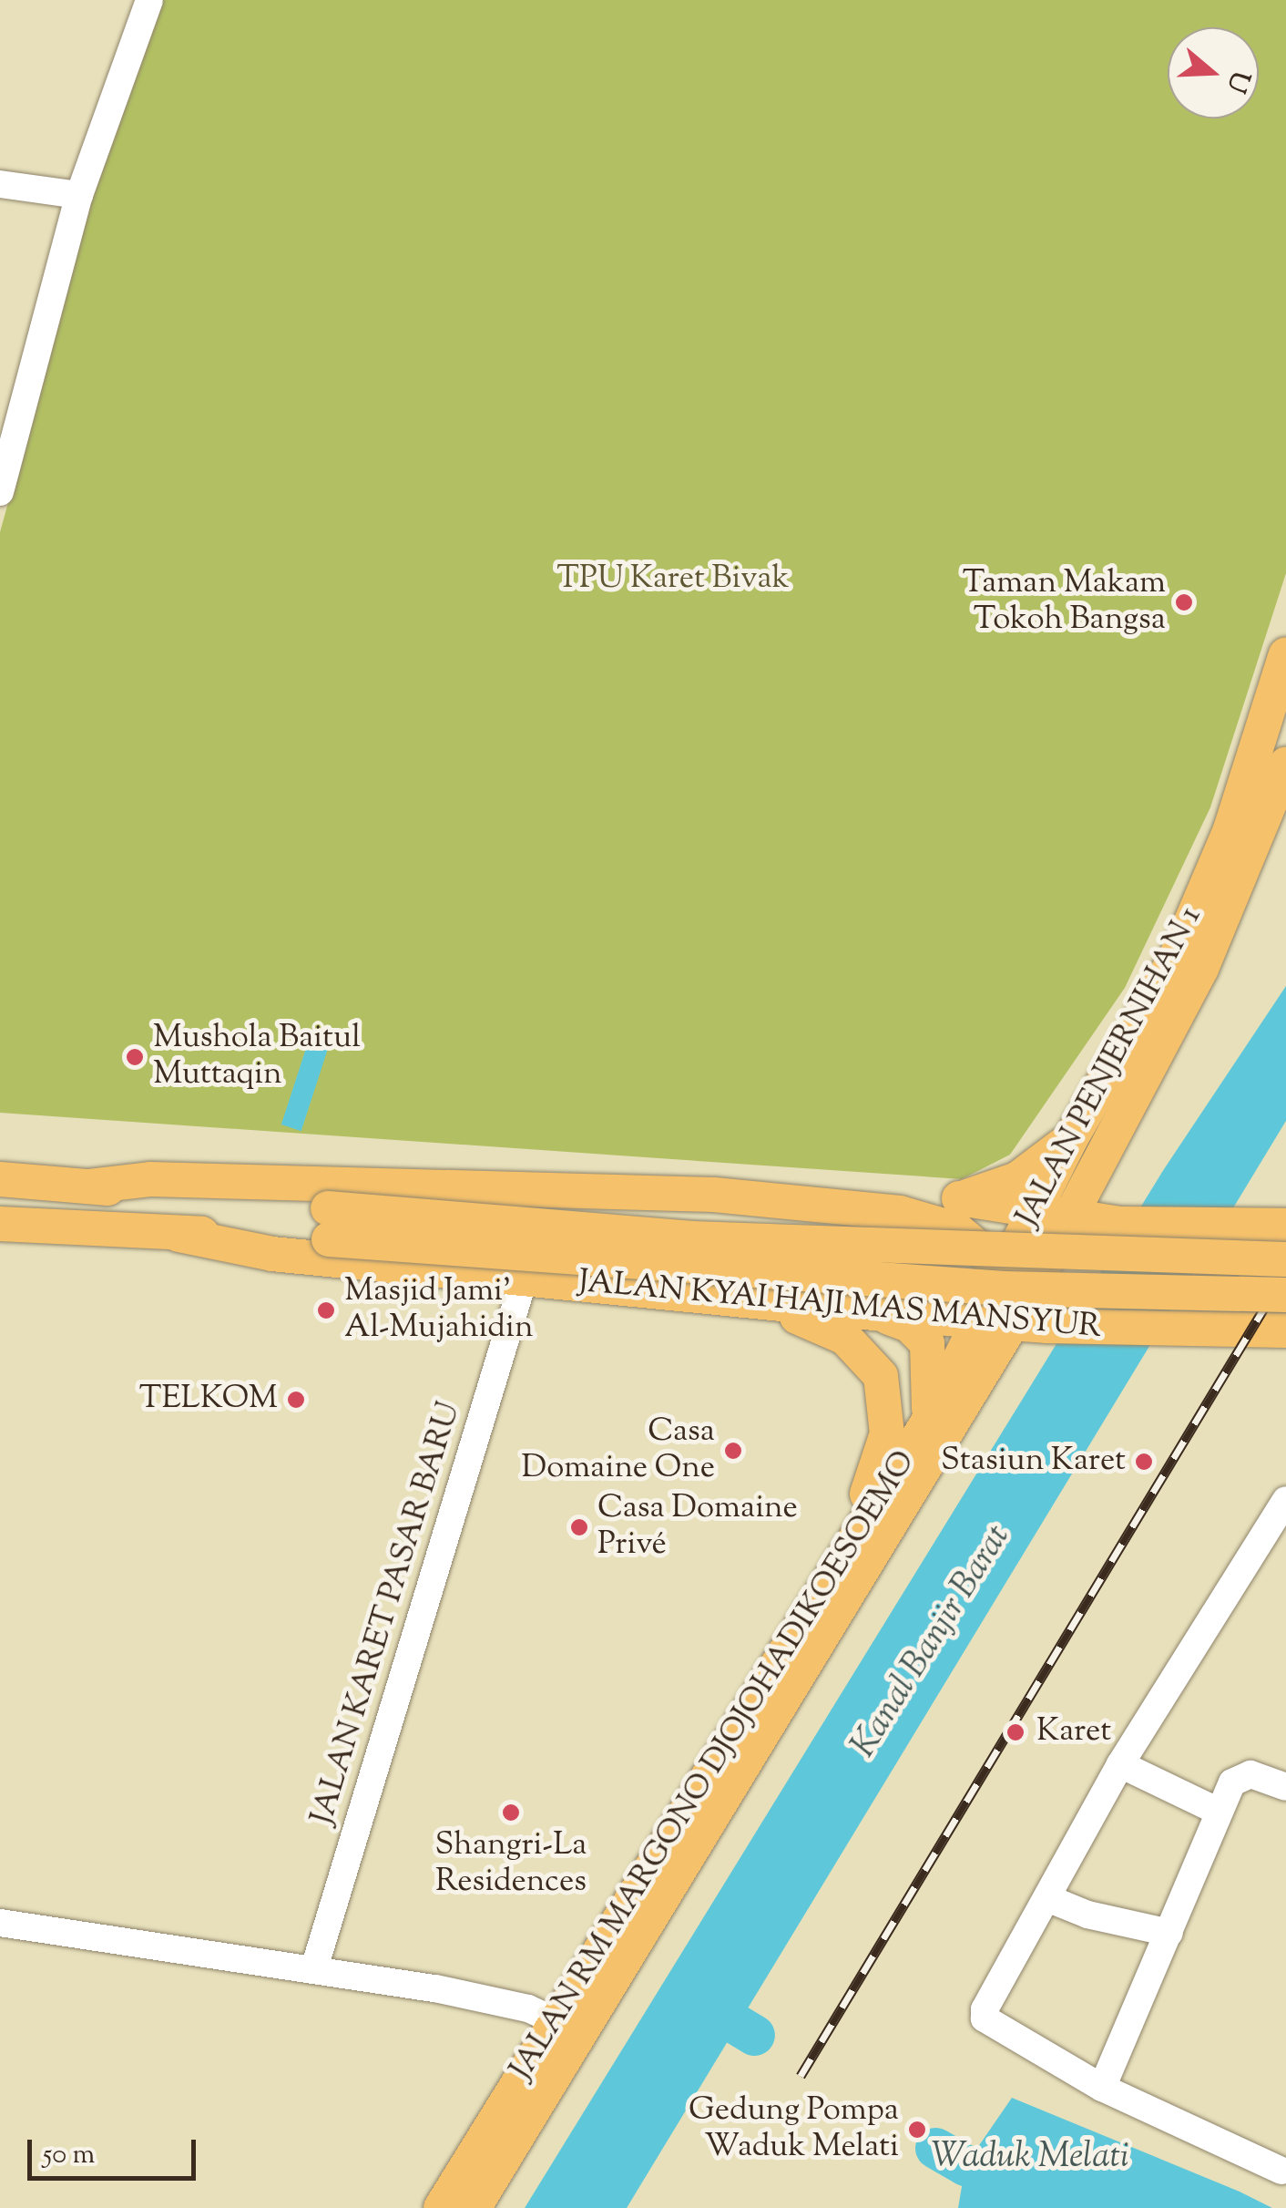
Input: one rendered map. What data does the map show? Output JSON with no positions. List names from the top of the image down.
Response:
{
  "streets": {
    "main road": ["JALAN PENJERNIHAN 1", "JALAN KYAI HAJI MAS MANSYUR", "JALAN RM MARGONO DJOJOHADIKOESOEMO"],
    "street": ["JALAN KARET PASAR BARU"]
  },
  "crossings": [
    ["JALAN PENJERNIHAN 1", "JALAN KYAI HAJI MAS MANSYUR"],
    ["JALAN PENJERNIHAN 1", "JALAN RM MARGONO DJOJOHADIKOESOEMO"],
    ["JALAN KYAI HAJI MAS MANSYUR", "JALAN KARET PASAR BARU"],
    ["JALAN KYAI HAJI MAS MANSYUR", "JALAN RM MARGONO DJOJOHADIKOESOEMO"]
  ],
  "water": ["Kanal Banjir Barat", "Waduk Melati"],
  "parks": ["TPU Karet Bivak"],
  "places": [
    "Taman Makam Tokoh Bangsa",
    "Mushola Baitul Muttaqin",
    "Masjid Jami' Al-Mujahidin",
    "TELKOM",
    "Casa Domaine One",
    "Stasiun Karet",
    "Casa Domaine Privé",
    "Karet",
    "Shangri-La Residences",
    "Gedung Pompa Waduk Melati"
  ],
  "scale_bar": "50 m",
  "north": "right"
}
